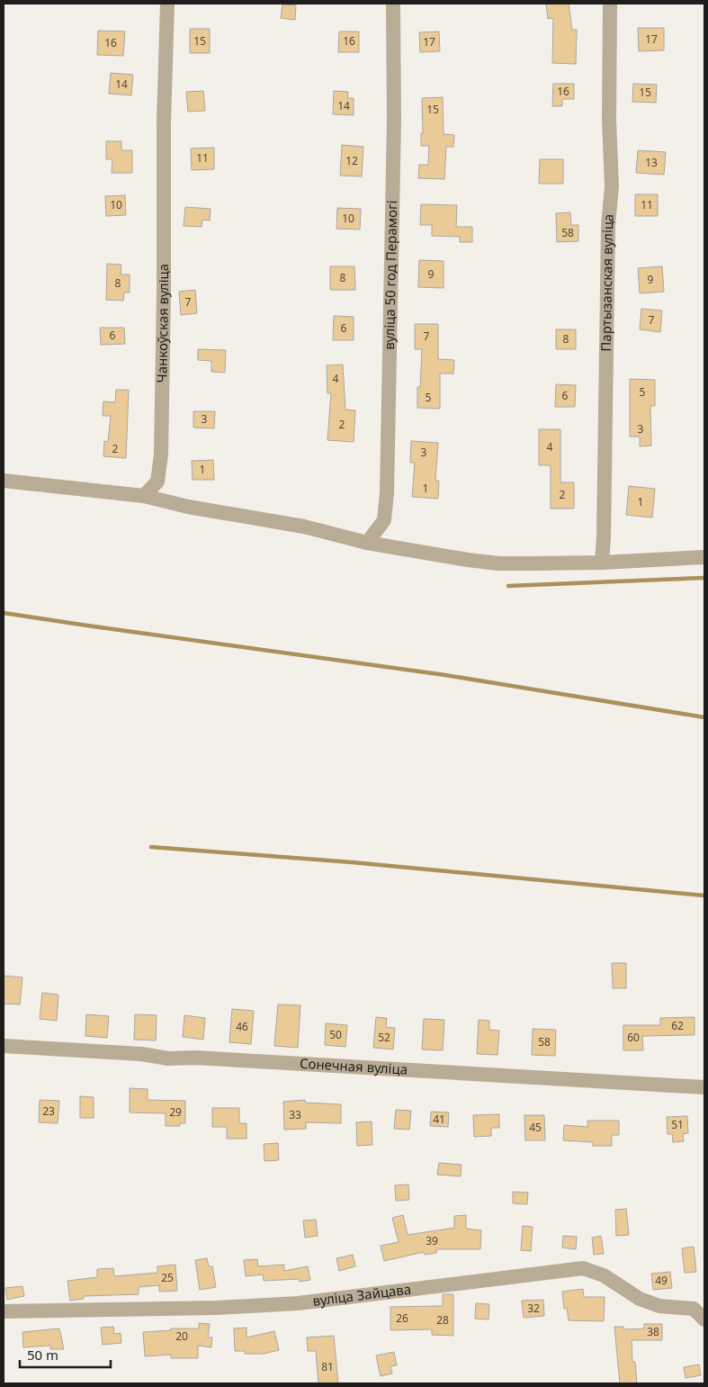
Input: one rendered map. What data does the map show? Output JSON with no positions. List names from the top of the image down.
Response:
{
  "streets": {
    "street": [
      "вуліца 50 год Перамогі",
      "Партызанская вуліца",
      "Чанкоўская вуліца",
      "Сонечная вуліца",
      "вуліца Зайцава"
    ]
  },
  "house_numbers": [
    "17",
    "15",
    "16",
    "17",
    "16",
    "14",
    "16",
    "15",
    "14",
    "15",
    "11",
    "12",
    "13",
    "10",
    "11",
    "10",
    "58",
    "9",
    "8",
    "9",
    "8",
    "7",
    "7",
    "6",
    "6",
    "7",
    "8",
    "4",
    "5",
    "6",
    "5",
    "3",
    "2",
    "3",
    "4",
    "2",
    "3",
    "1",
    "1",
    "2",
    "1",
    "62",
    "46",
    "50",
    "52",
    "60",
    "58",
    "23",
    "29",
    "33",
    "41",
    "51",
    "45",
    "39",
    "25",
    "49",
    "32",
    "26",
    "28",
    "38",
    "20",
    "81"
  ],
  "scale_bar": "50 m"
}
